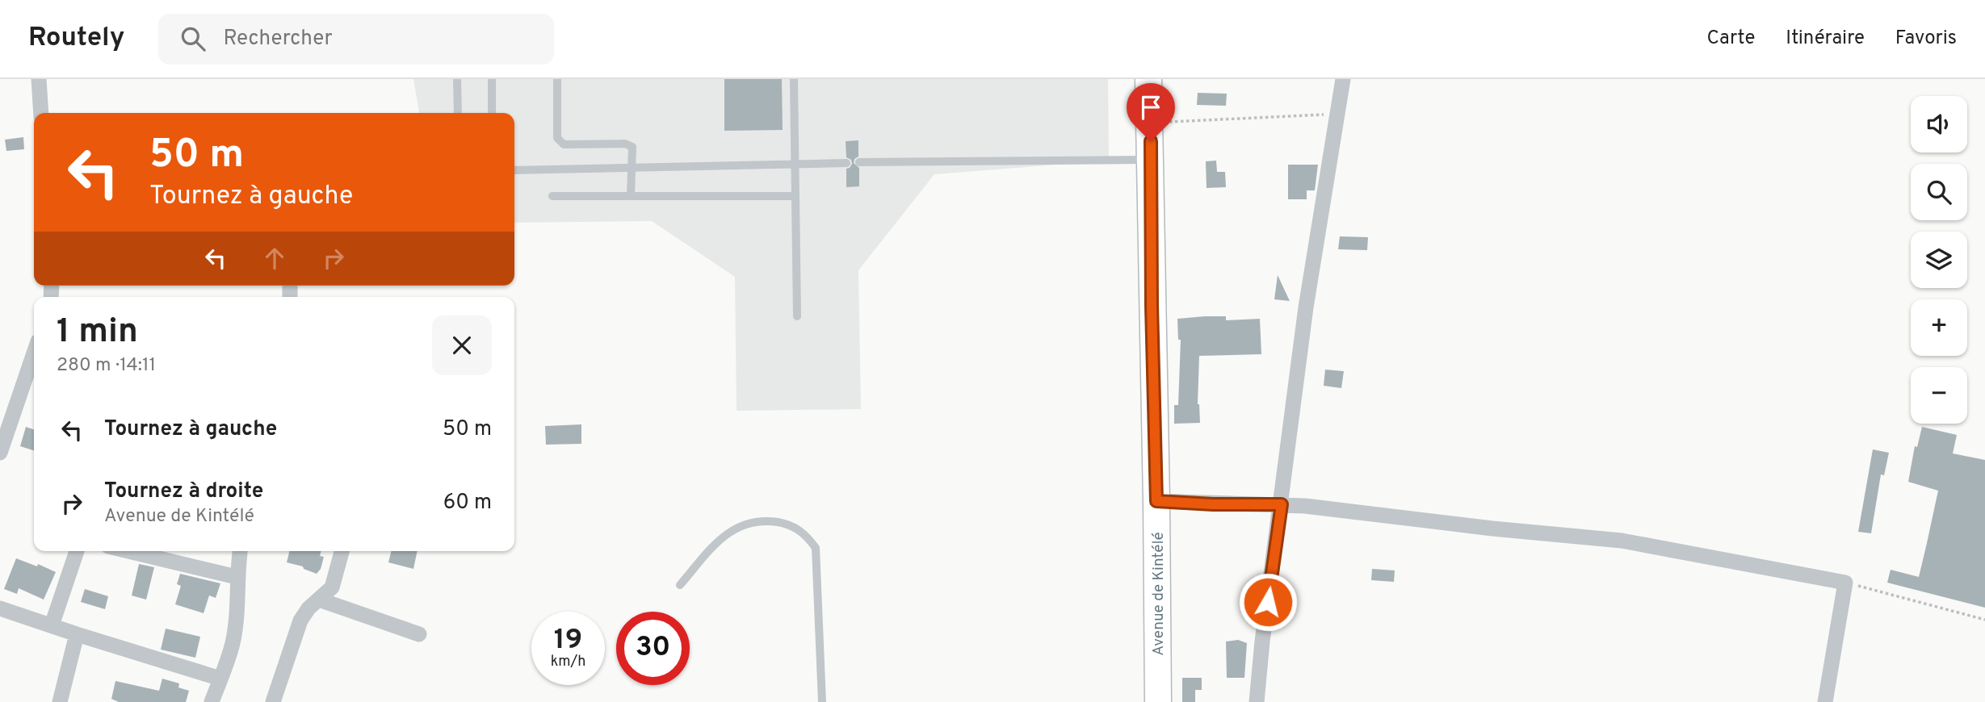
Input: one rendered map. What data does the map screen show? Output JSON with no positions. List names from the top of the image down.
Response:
{
  "streets": {
    "main road": ["Avenue de Kintélé"]
  },
  "page": {
    "header": "Routely",
    "search": "Rechercher",
    "nav": ["Carte", "Itinéraire", "Favoris"],
    "map_buttons": ["+", "−"],
    "turn": ["50 m", "Tournez à gauche"],
    "heading": ["1 min", "280 m · 14:11"],
    "list": [
      {
        "name": "Tournez à gauche",
        "value": "50 m"
      },
      {
        "name": "Tournez à droite",
        "note": "Avenue de Kintélé",
        "value": "60 m"
      }
    ],
    "speed": "19 km/h",
    "limit": "30"
  }
}
